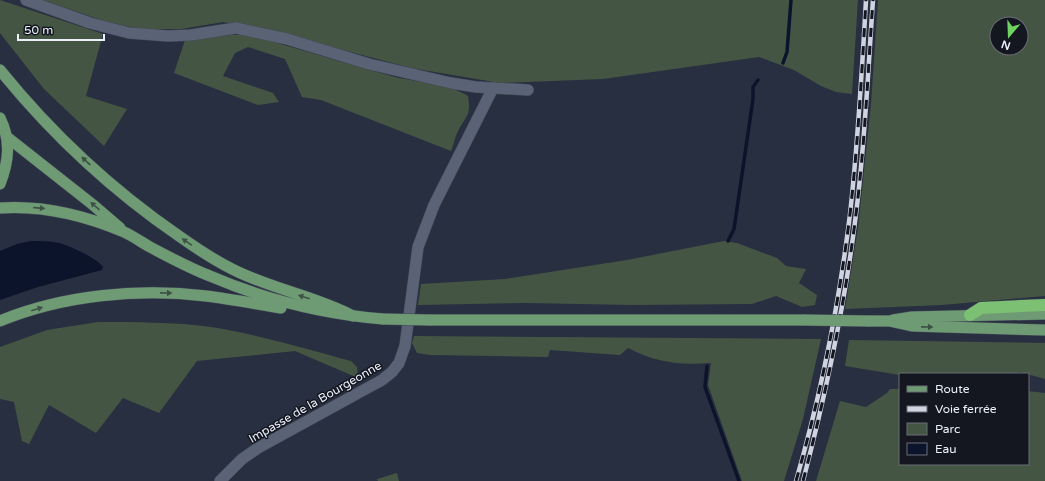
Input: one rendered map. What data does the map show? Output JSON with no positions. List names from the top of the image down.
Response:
{
  "streets": {
    "street": ["Impasse de la Bourgeonne"]
  },
  "legend": [
    "Route",
    "Voie ferrée",
    "Parc",
    "Eau"
  ],
  "scale_bar": "50 m",
  "north": "bottom"
}
